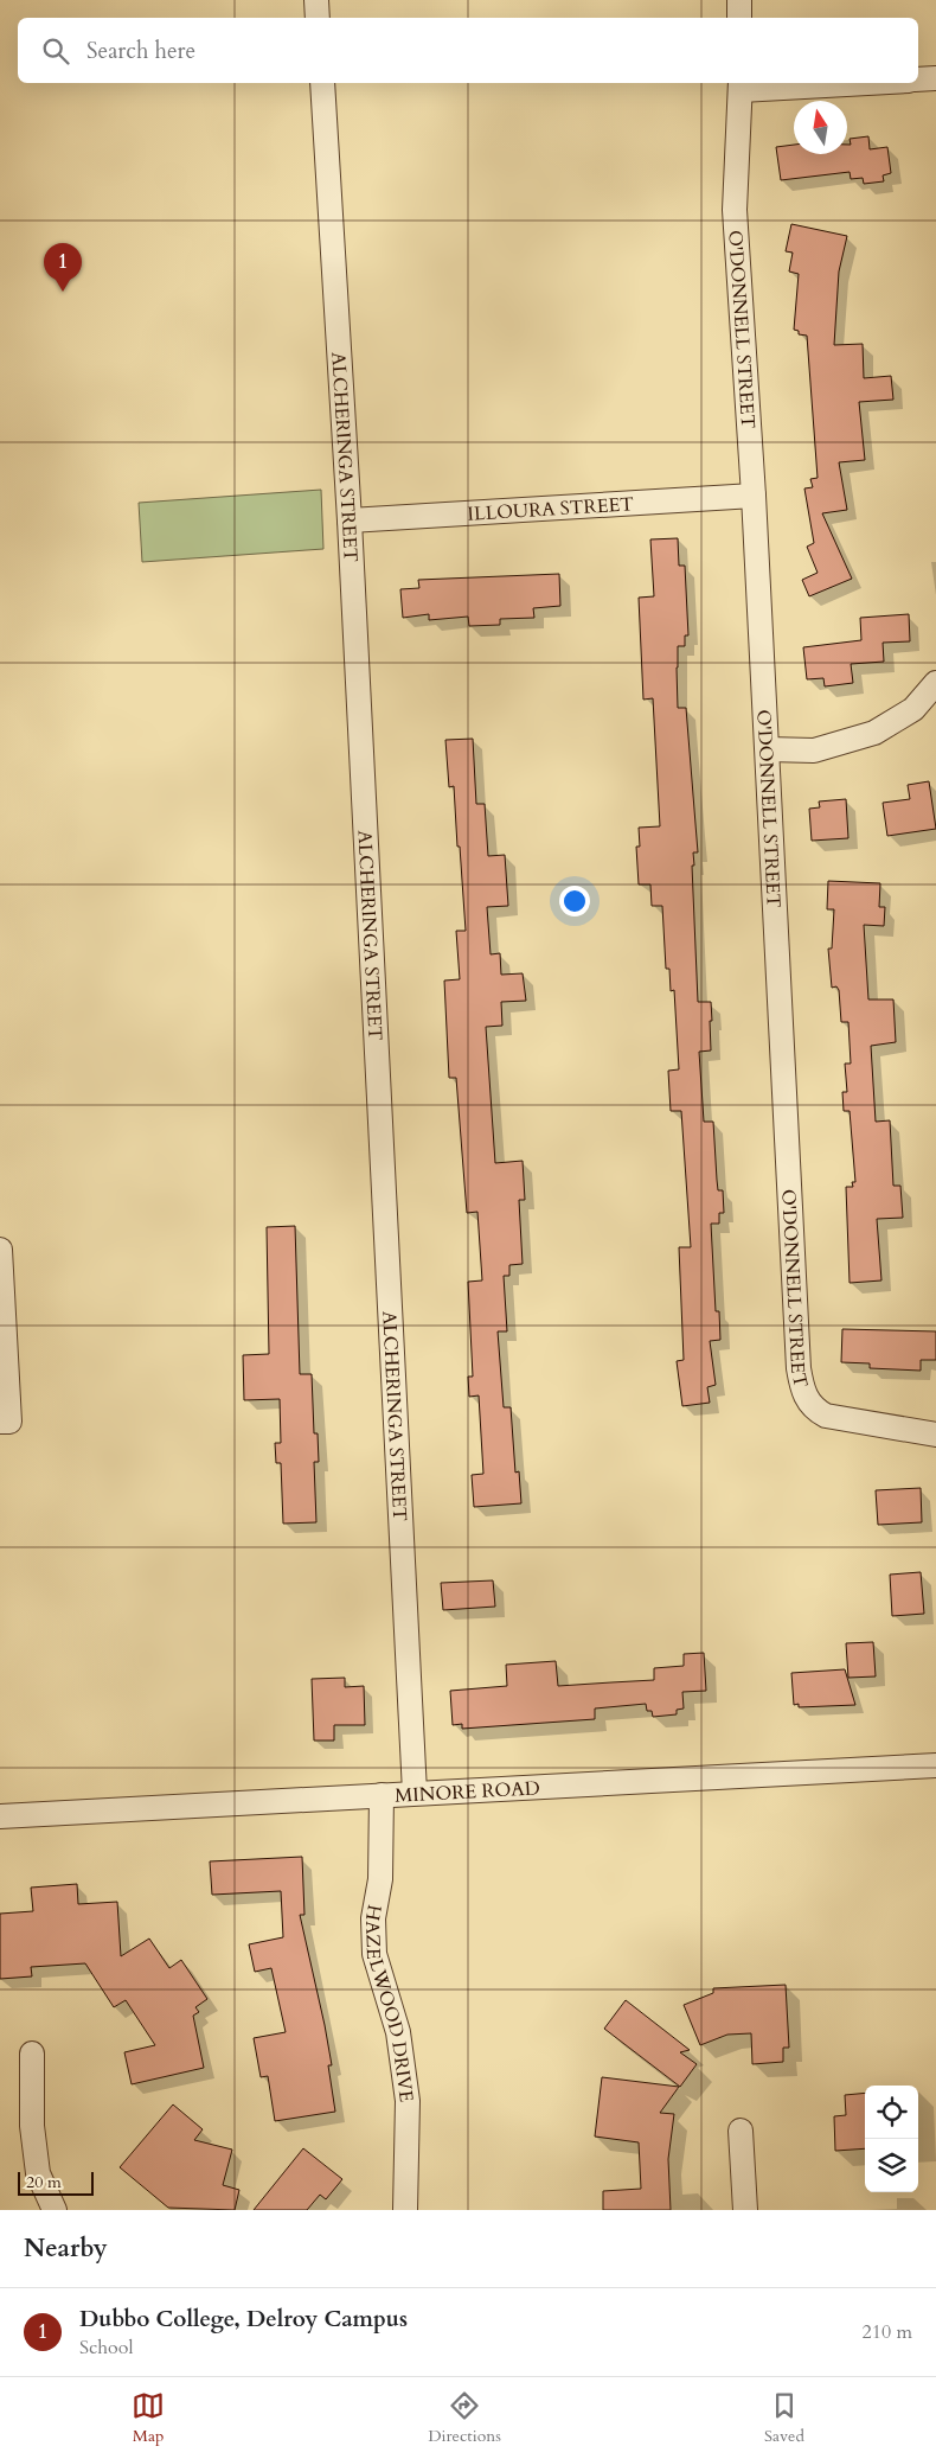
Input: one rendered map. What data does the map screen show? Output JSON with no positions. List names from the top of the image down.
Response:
{
  "streets": {
    "street": [
      "O'DONNELL STREET",
      "ALCHERINGA STREET",
      "ILLOURA STREET",
      "MINORE ROAD",
      "HAZELWOOD DRIVE"
    ]
  },
  "crossings": [
    ["O'DONNELL STREET", "ILLOURA STREET"],
    ["ALCHERINGA STREET", "ILLOURA STREET"],
    ["ALCHERINGA STREET", "MINORE ROAD"],
    ["MINORE ROAD", "HAZELWOOD DRIVE"]
  ],
  "scale_bar": "20 m",
  "north": "top",
  "page": {
    "search": "Search here",
    "pins": "1",
    "scale": "20 m",
    "heading": "Nearby",
    "list": [
      {
        "mark": "1",
        "name": "Dubbo College, Delroy Campus",
        "note": "School",
        "value": "210 m"
      }
    ],
    "nav": ["Map", "Directions", "Saved"]
  }
}
